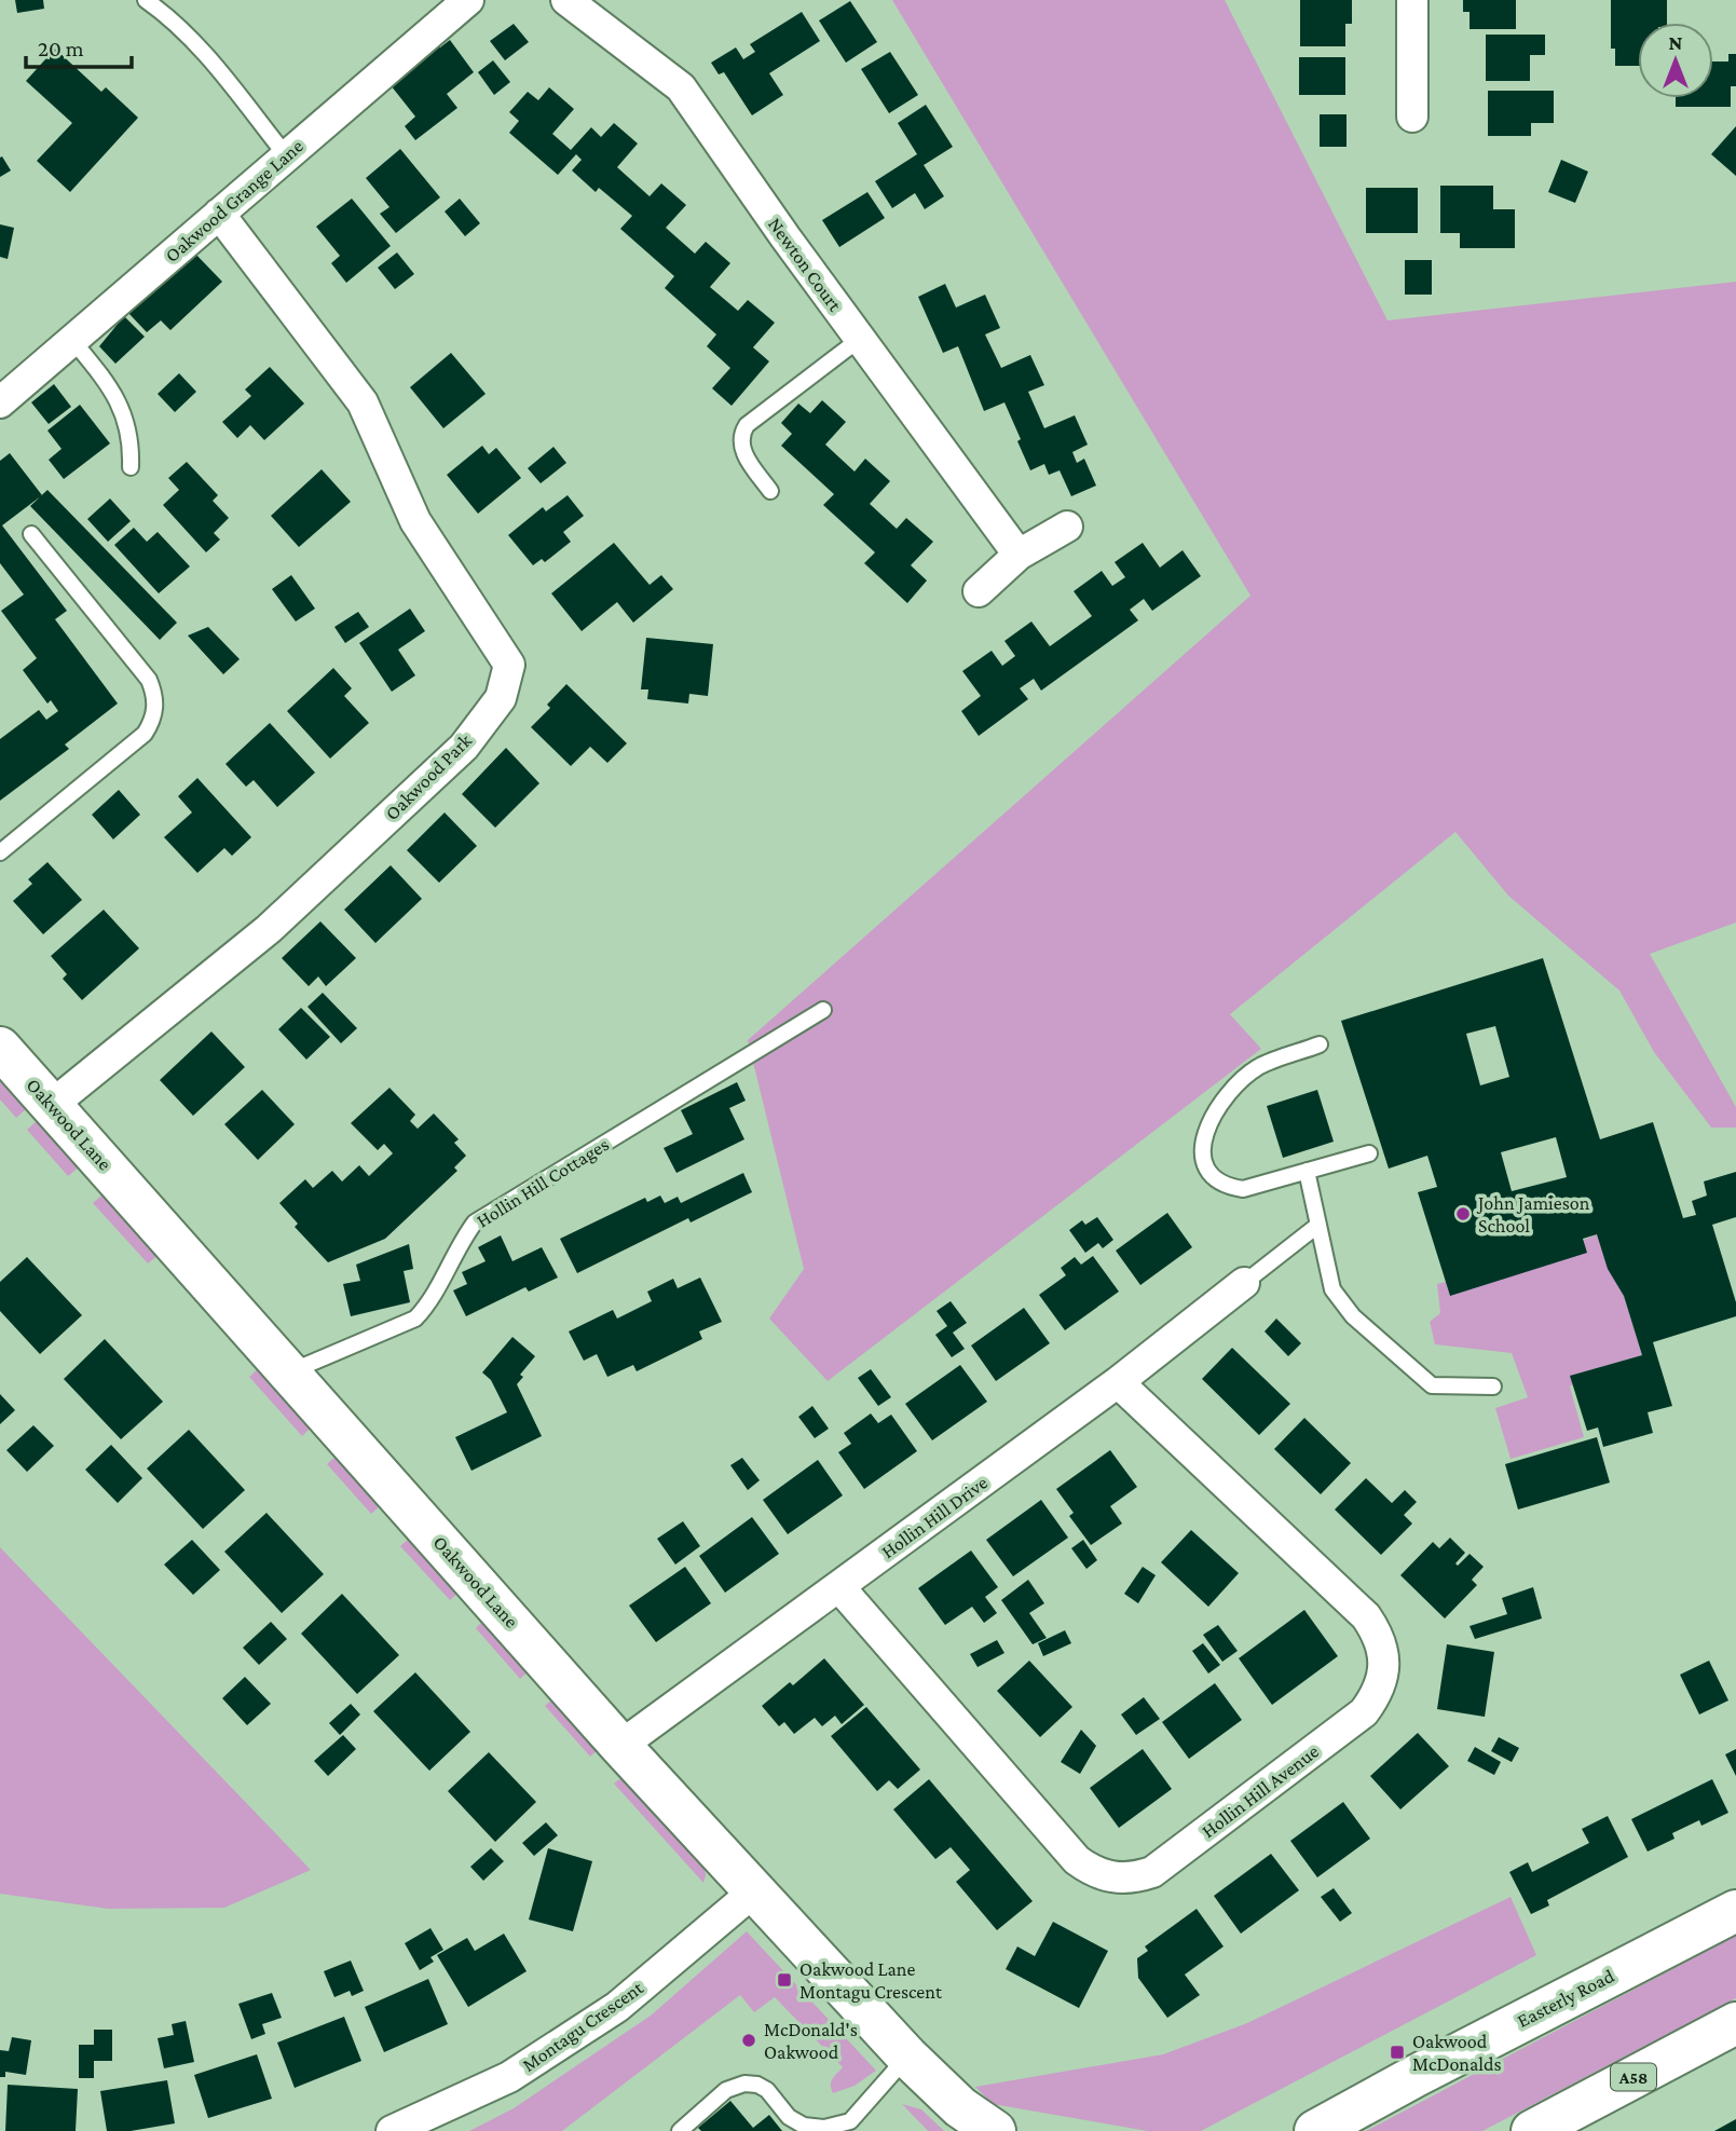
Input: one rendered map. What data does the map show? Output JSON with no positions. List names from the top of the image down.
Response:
{
  "streets": {
    "street": [
      "Oakwood Grange Lane",
      "Newton Court",
      "Oakwood Park",
      "Oakwood Lane",
      "Hollin Hill Drive",
      "Hollin Hill Avenue",
      "Easterly Road",
      "Montagu Crescent",
      "A58"
    ],
    "lane": ["Hollin Hill Cottages"]
  },
  "crossings": [
    ["Oakwood Grange Lane", "Oakwood Park"],
    ["Oakwood Park", "Oakwood Lane"],
    ["Oakwood Lane", "Hollin Hill Cottages"],
    ["Oakwood Lane", "Hollin Hill Drive"],
    ["Oakwood Lane", "Montagu Crescent"],
    ["Hollin Hill Drive", "Hollin Hill Avenue"]
  ],
  "places": {
    "other": ["John Jamieson School", "McDonald's Oakwood"],
    "transit": ["Oakwood Lane Montagu Crescent", "Oakwood McDonalds"]
  },
  "scale_bar": "20 m",
  "north": "top"
}
